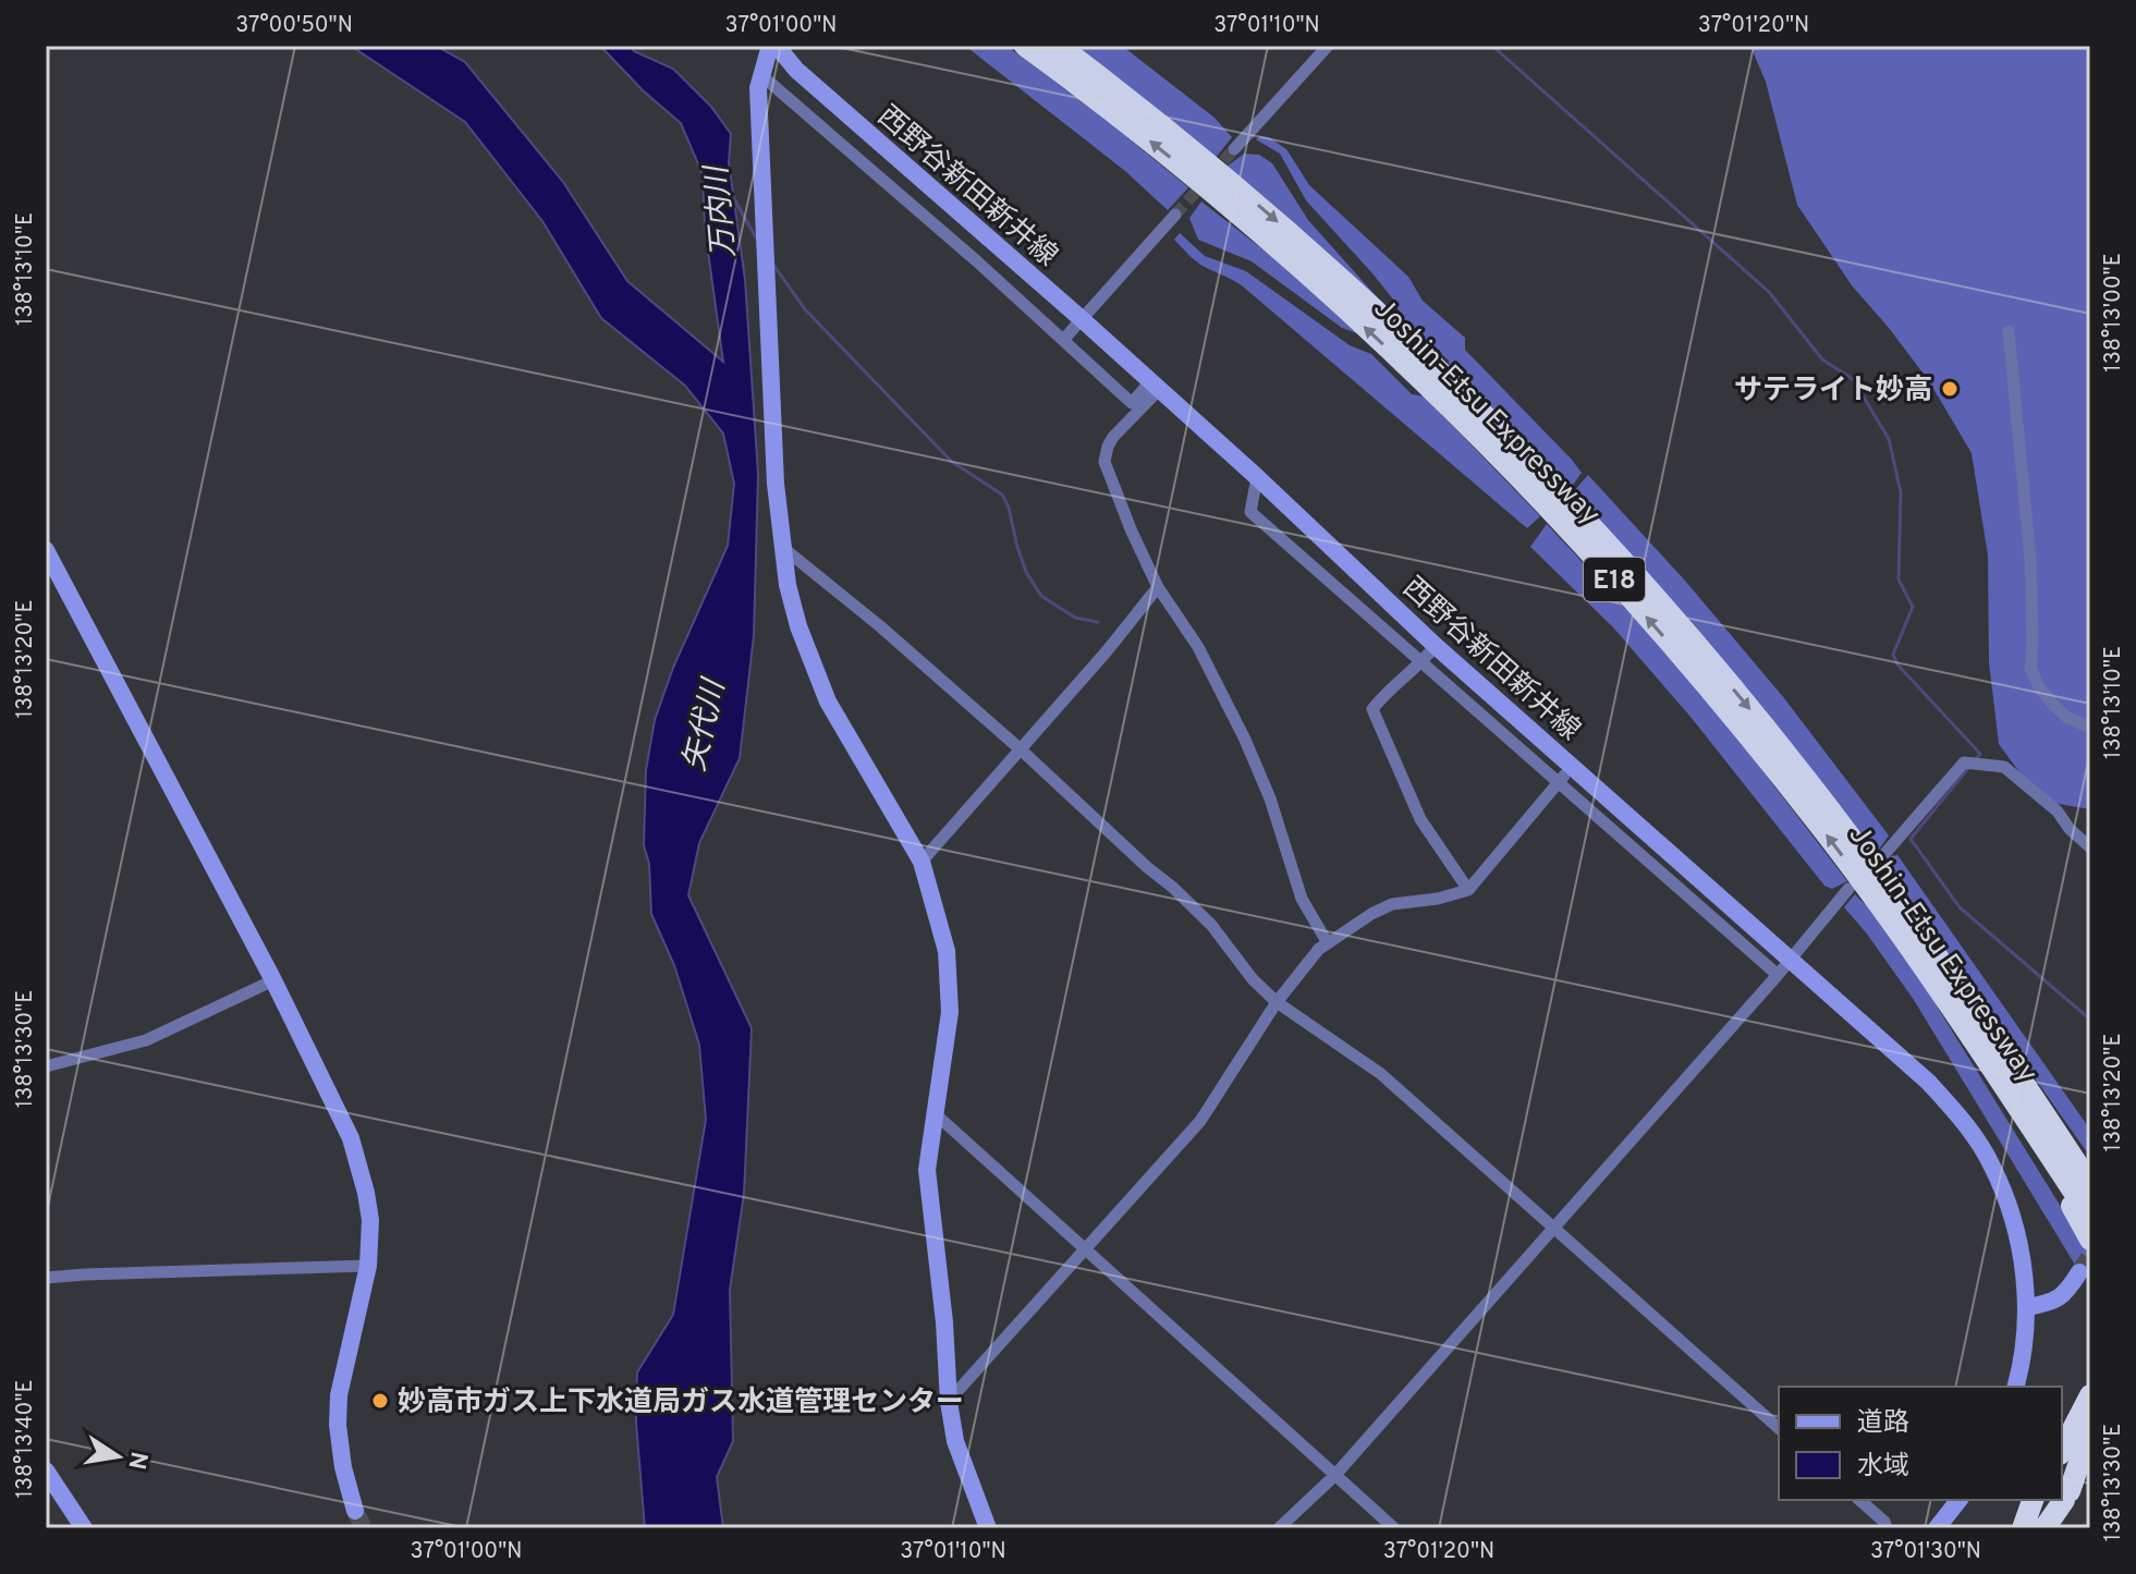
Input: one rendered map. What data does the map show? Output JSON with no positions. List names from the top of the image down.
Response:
{
  "streets": {
    "highway": ["Joshin-Etsu Expressway", "E18"],
    "street": ["西野谷新田新井線"]
  },
  "water": ["万内川", "矢代川"],
  "places": ["サテライト妙高", "妙高市ガス上下水道局ガス水道管理センター"],
  "legend": ["道路", "水域"],
  "north": "right",
  "coordinates": [
    "37°00'50\"N",
    "37°01'00\"N",
    "37°01'10\"N",
    "37°01'20\"N",
    "138°13'10\"E",
    "138°13'00\"E",
    "138°13'20\"E",
    "138°13'30\"E",
    "138°13'40\"E",
    "37°01'30\"N"
  ]
}
